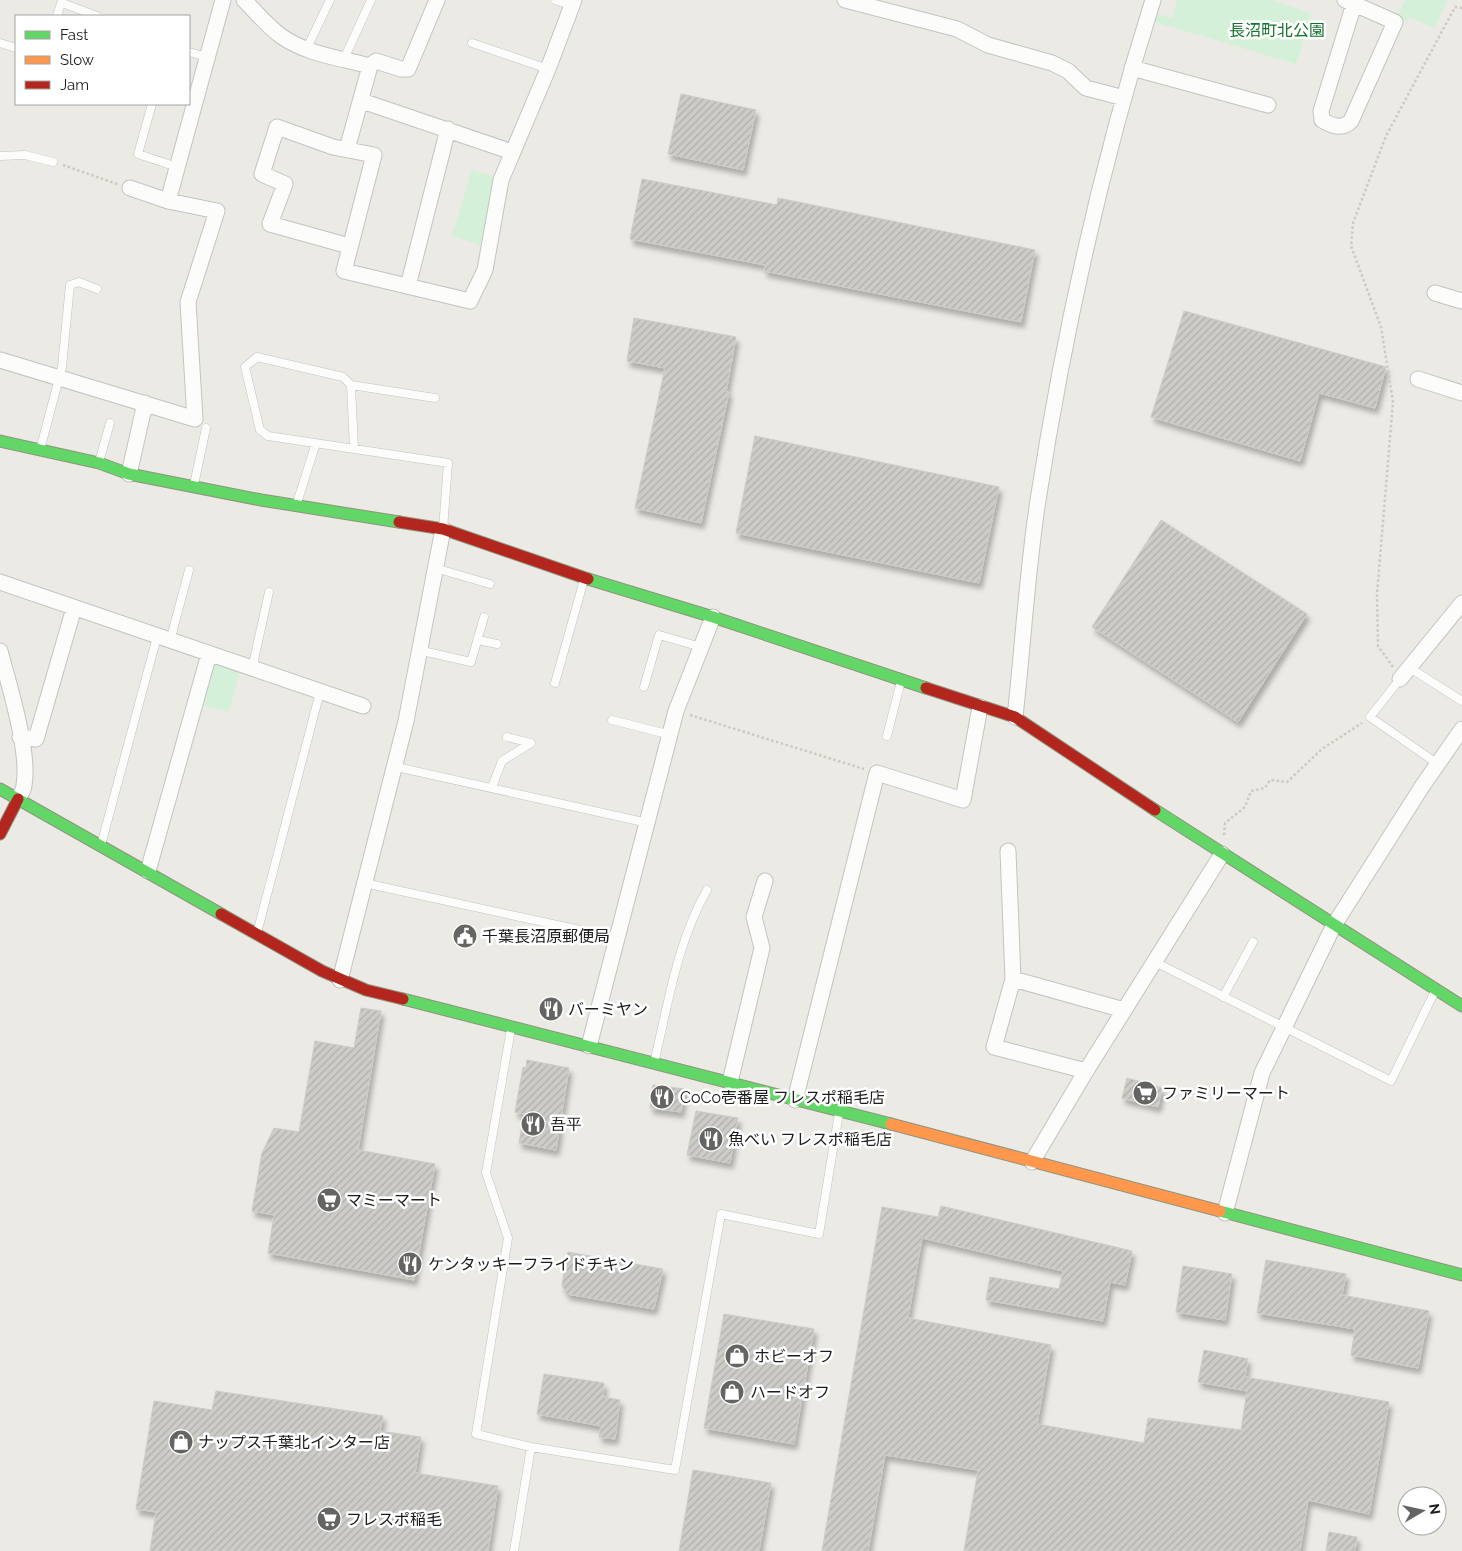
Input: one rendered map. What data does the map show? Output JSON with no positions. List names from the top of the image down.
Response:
{
  "parks": ["長沼町北公園"],
  "places": {
    "public building": ["千葉長沼原郵便局"],
    "restaurant": [
      "バーミヤン",
      "CoCo壱番屋 フレスポ稲毛店",
      "吾平",
      "魚べい フレスポ稲毛店",
      "ケンタッキーフライドチキン"
    ],
    "supermarket": ["ファミリーマート", "マミーマート", "フレスポ稲毛"],
    "shop": ["ホビーオフ", "ハードオフ", "ナップス千葉北インター店"]
  },
  "legend": ["Fast", "Slow", "Jam"],
  "north": "right"
}
